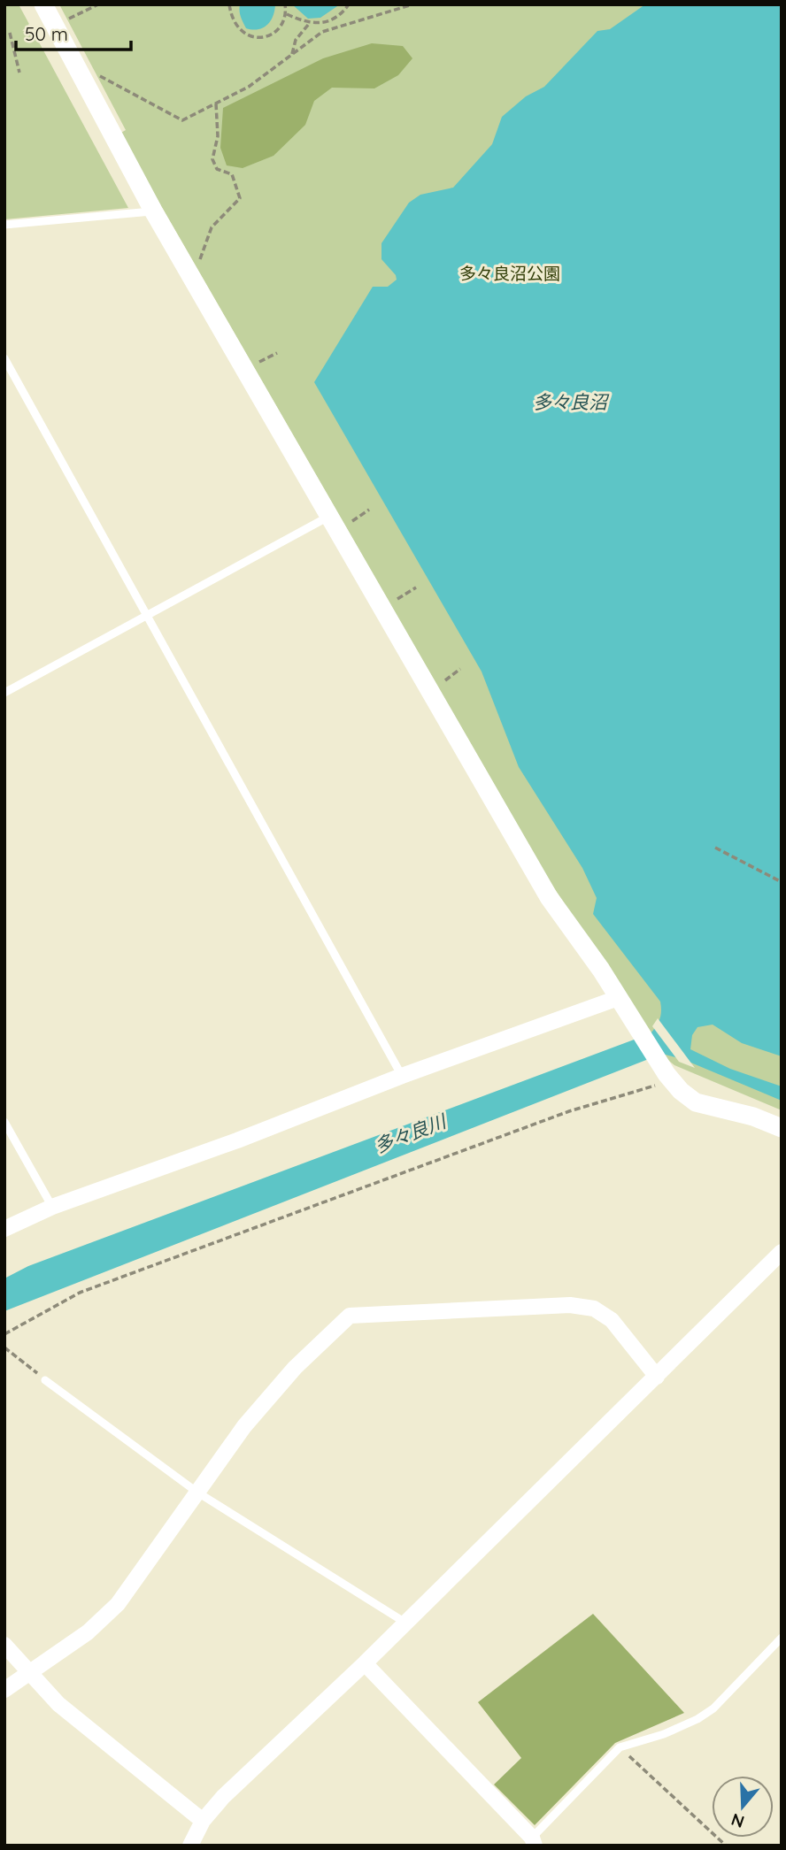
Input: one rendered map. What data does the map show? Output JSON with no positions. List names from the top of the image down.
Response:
{
  "water": ["多々良沼", "多々良川"],
  "parks": ["多々良沼公園"],
  "scale_bar": "50 m",
  "north": "bottom"
}
